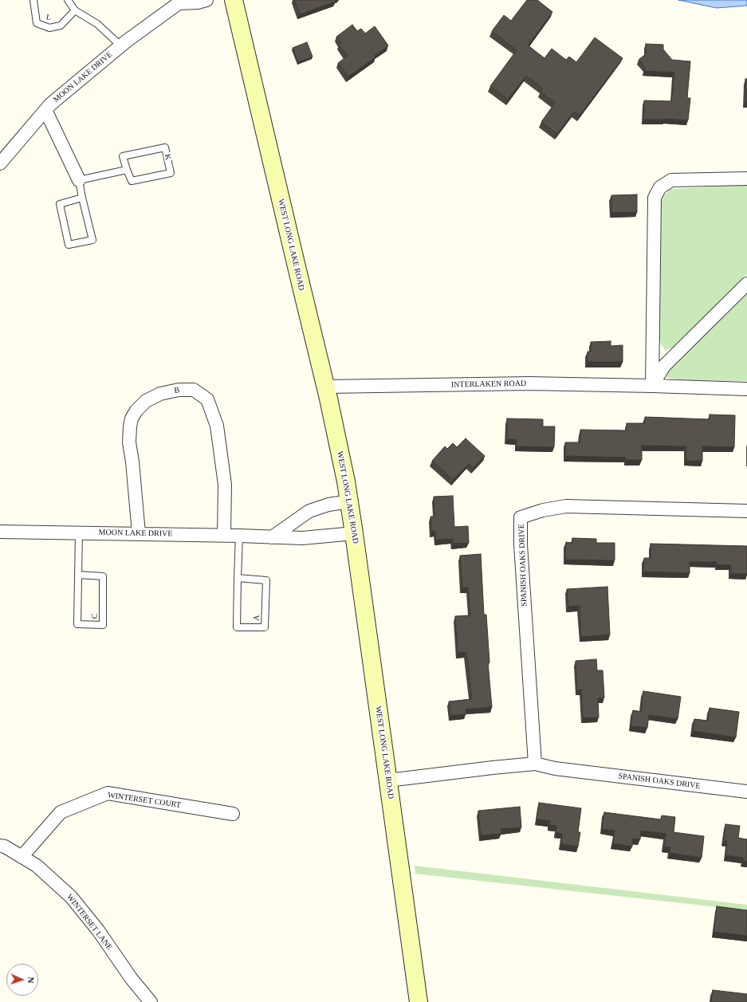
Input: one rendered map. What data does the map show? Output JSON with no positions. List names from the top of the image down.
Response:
{
  "streets": {
    "main road": ["WEST LONG LAKE ROAD"],
    "street": [
      "MOON LAKE DRIVE",
      "INTERLAKEN ROAD",
      "B",
      "SPANISH OAKS DRIVE",
      "WINTERSET COURT",
      "WINTERSET LANE"
    ],
    "lane": [
      "L",
      "K",
      "C",
      "A"
    ]
  },
  "crossings": [
    ["MOON LAKE DRIVE", "WEST LONG LAKE ROAD"],
    ["MOON LAKE DRIVE", "B"],
    ["MOON LAKE DRIVE", "C"],
    ["MOON LAKE DRIVE", "A"],
    ["WEST LONG LAKE ROAD", "INTERLAKEN ROAD"],
    ["WEST LONG LAKE ROAD", "SPANISH OAKS DRIVE"],
    ["WINTERSET COURT", "WINTERSET LANE"]
  ],
  "north": "right"
}
